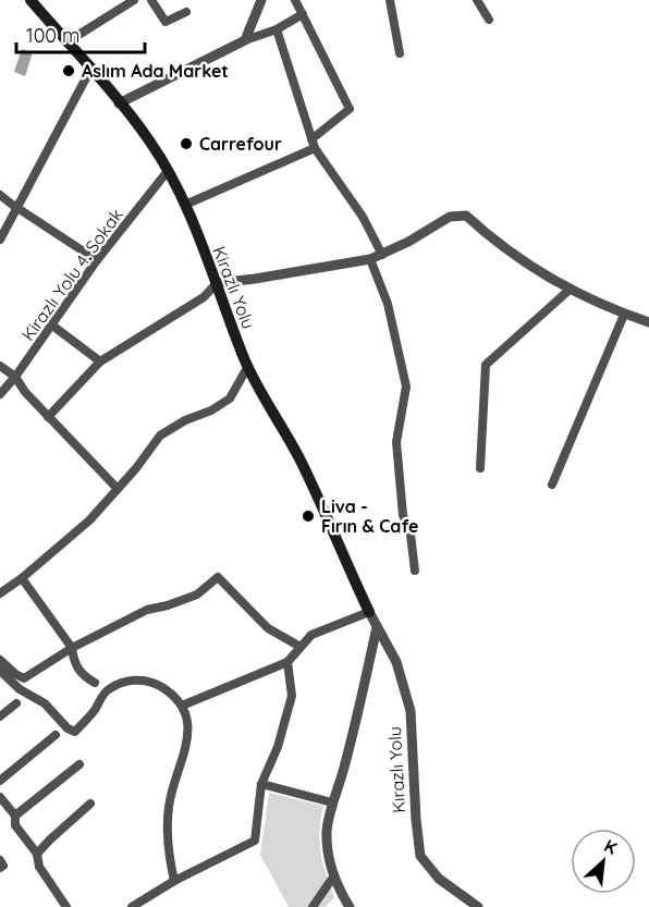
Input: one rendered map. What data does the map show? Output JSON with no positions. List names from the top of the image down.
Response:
{
  "streets": {
    "main road": ["Kirazlı Yolu"],
    "street": ["Kirazlı Yolu 4. Sokak", "Kırazlı Yolu"]
  },
  "crossings": [
    ["Kirazlı Yolu 4. Sokak", "Kirazlı Yolu"],
    ["Kirazlı Yolu", "Kırazlı Yolu"]
  ],
  "places": ["Aslım Ada Market", "Carrefour", "Liva - Fırın & Cafe"],
  "scale_bar": "100 m",
  "north": "top right"
}
